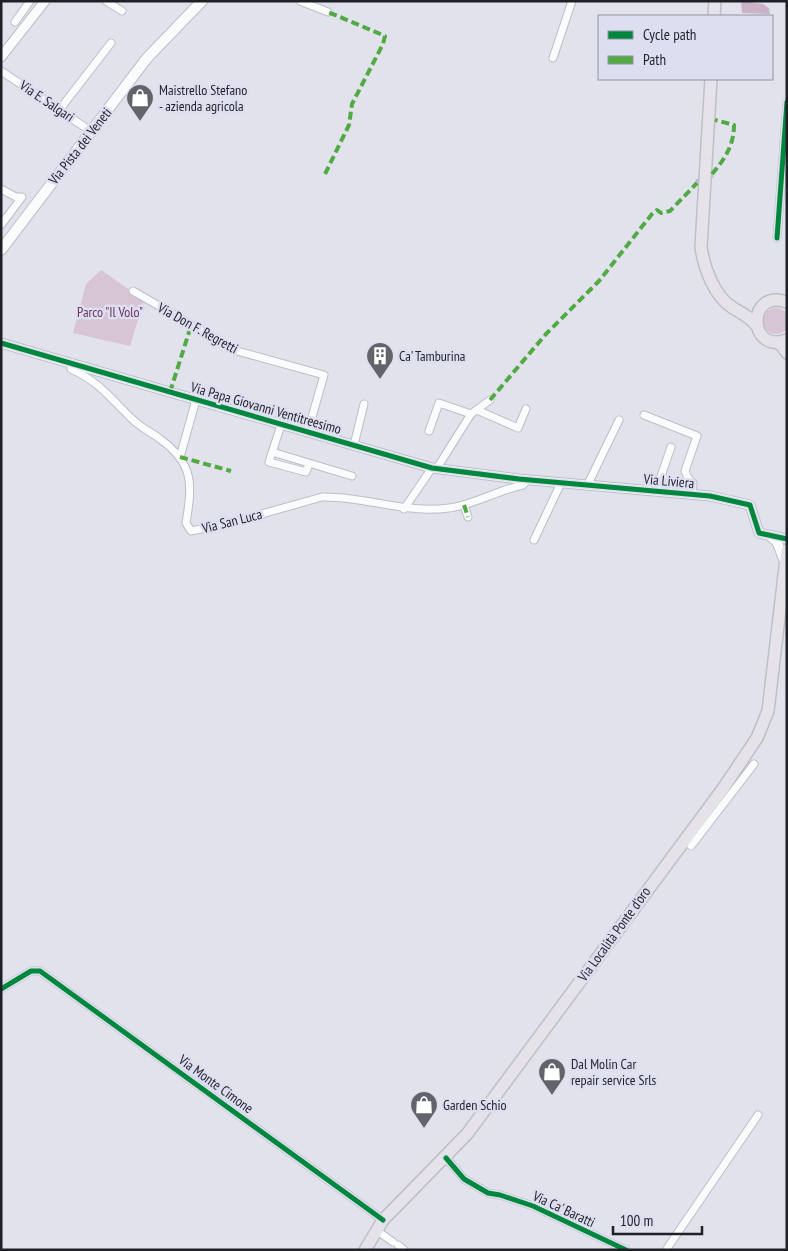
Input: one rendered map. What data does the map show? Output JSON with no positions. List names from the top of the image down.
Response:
{
  "streets": {
    "main road": ["Via Pista dei Veneti", "Via Località Ponte d'oro"],
    "street": [
      "Via E. Salgari",
      "Via Don F. Regretti",
      "Via Papa Giovanni Ventitreesimo",
      "Via Liviera",
      "Via San Luca",
      "Via Monte Cimone",
      "Via Ca' Baratti"
    ]
  },
  "crossings": [
    ["Via E. Salgari", "Via Pista dei Veneti"],
    ["Via Don F. Regretti", "Via Papa Giovanni Ventitreesimo"],
    ["Via Papa Giovanni Ventitreesimo", "Via Liviera"],
    ["Via Papa Giovanni Ventitreesimo", "Via San Luca"],
    ["Via Liviera", "Via San Luca"],
    ["Via Liviera", "Via Località Ponte d'oro"],
    ["Via Località Ponte d'oro", "Via Monte Cimone"],
    ["Via Località Ponte d'oro", "Via Ca' Baratti"]
  ],
  "parks": ["Parco \"Il Volo\""],
  "places": {
    "shop": ["Maistrello Stefano - azienda agricola", "Dal Molin Car repair service Srls", "Garden Schio"],
    "building": ["Ca' Tamburina"]
  },
  "legend": ["Cycle path", "Path"],
  "scale_bar": "100 m"
}
